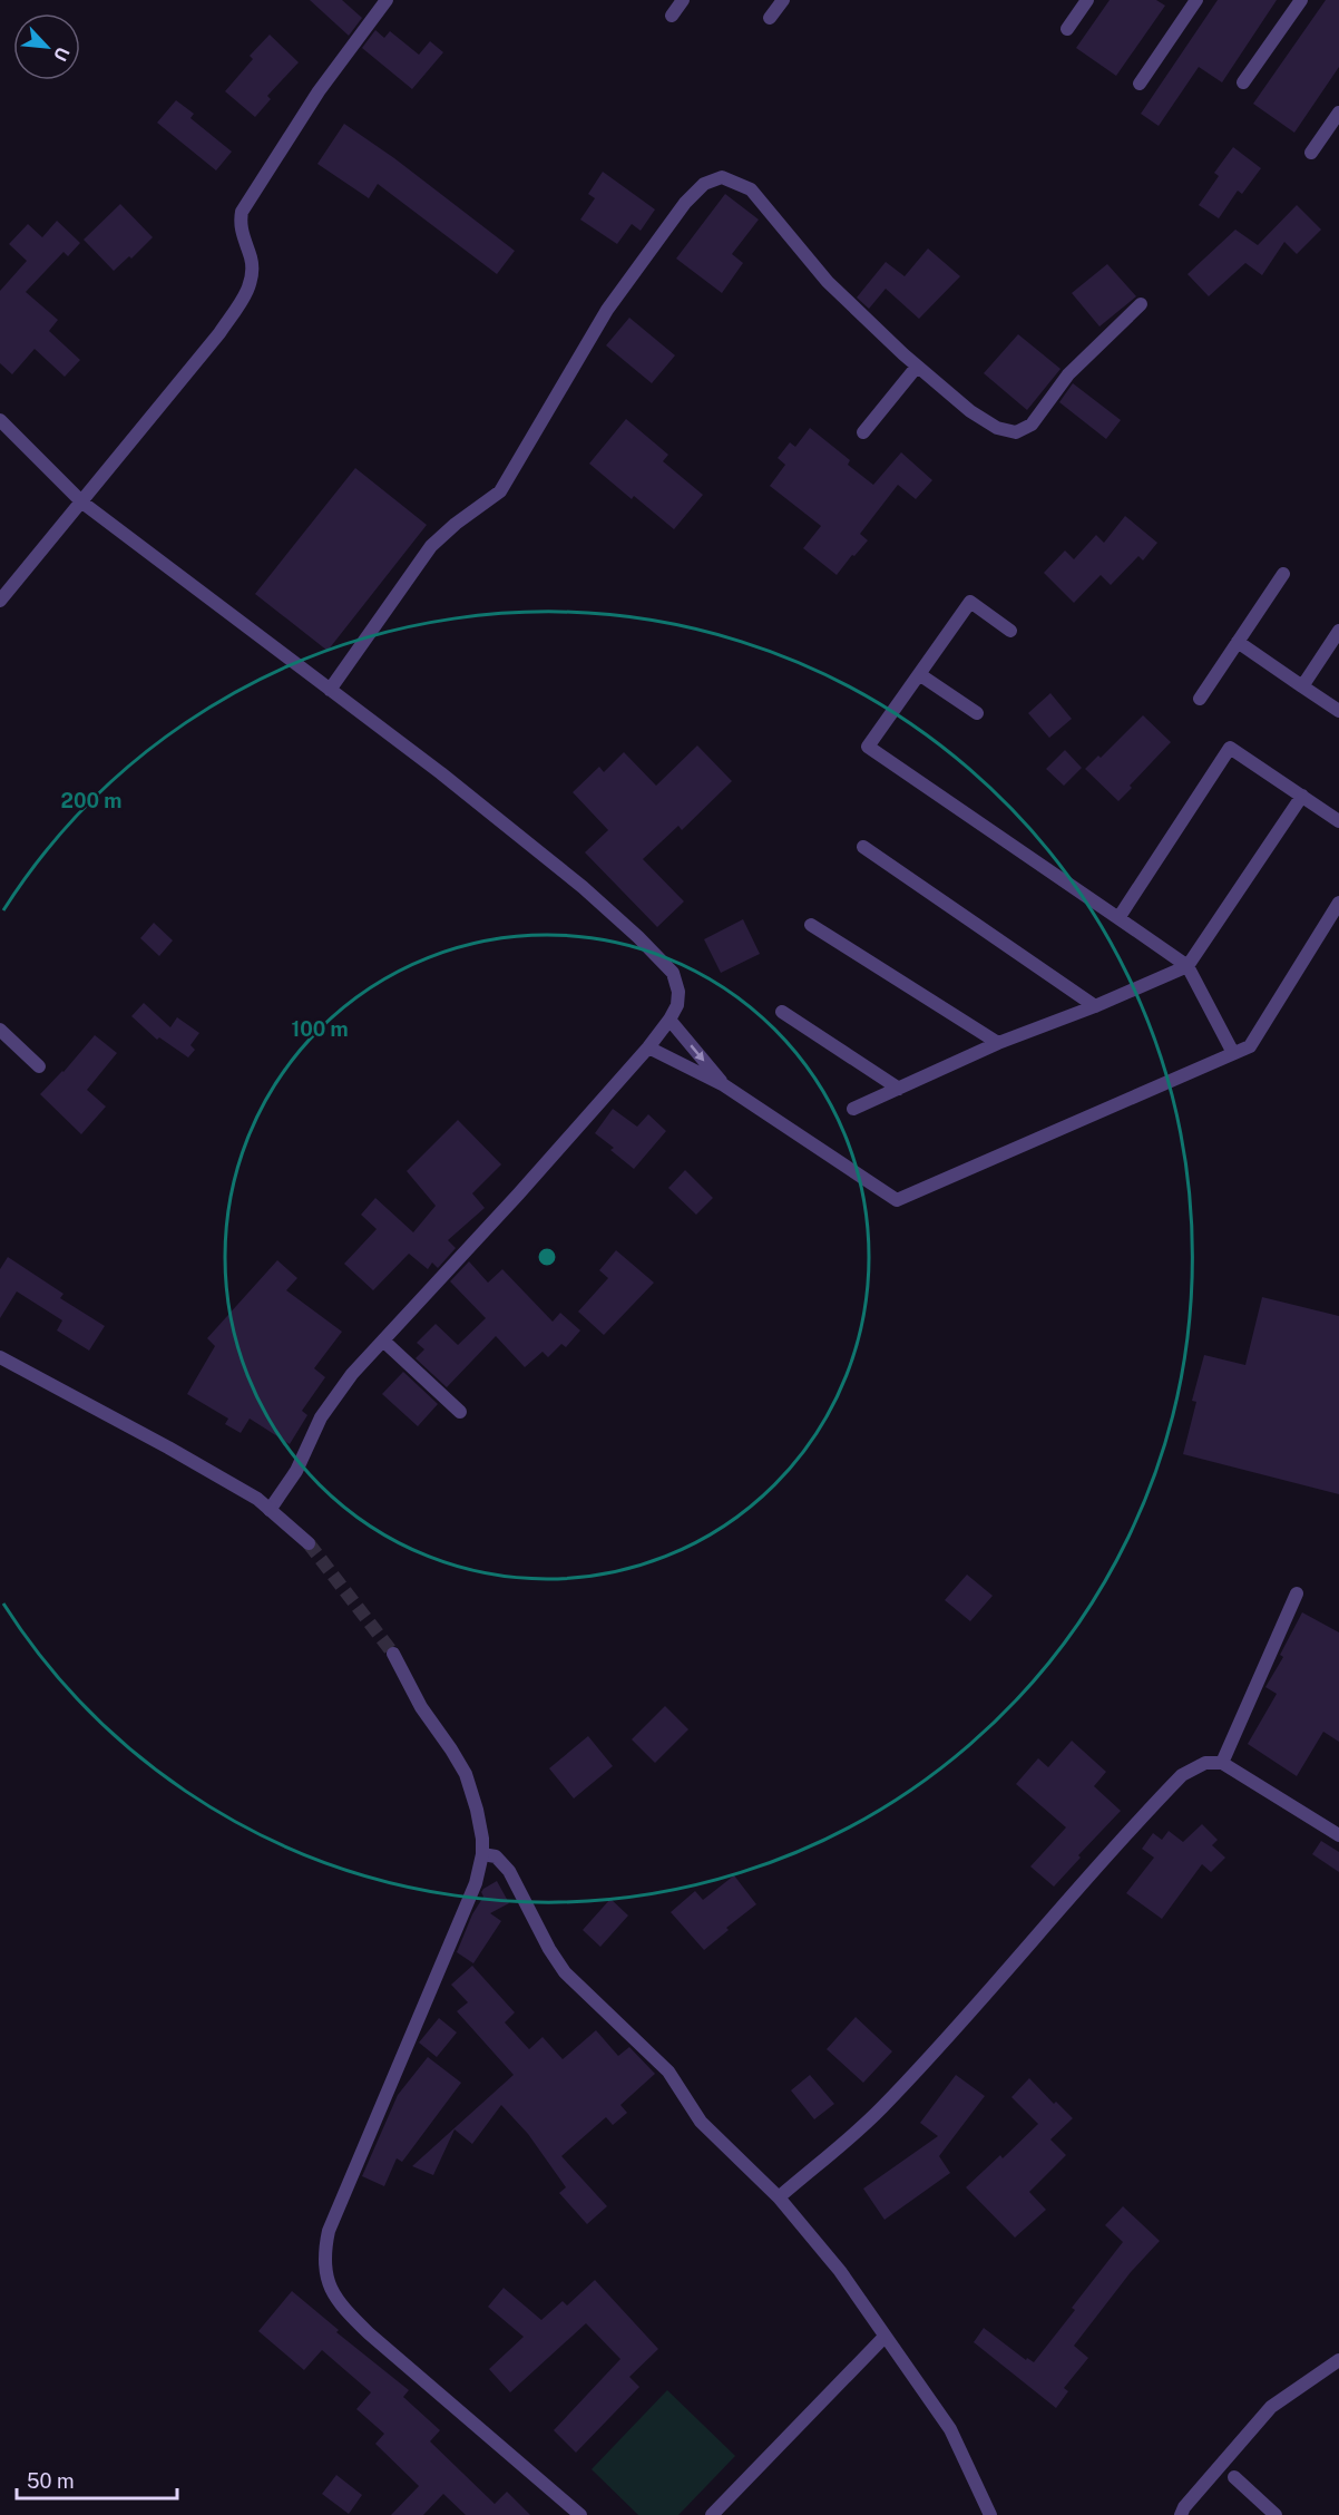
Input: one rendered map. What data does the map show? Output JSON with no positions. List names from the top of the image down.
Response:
{
  "scale_bar": "50 m",
  "north": "bottom right",
  "rings": ["200 m", "100 m"]
}
